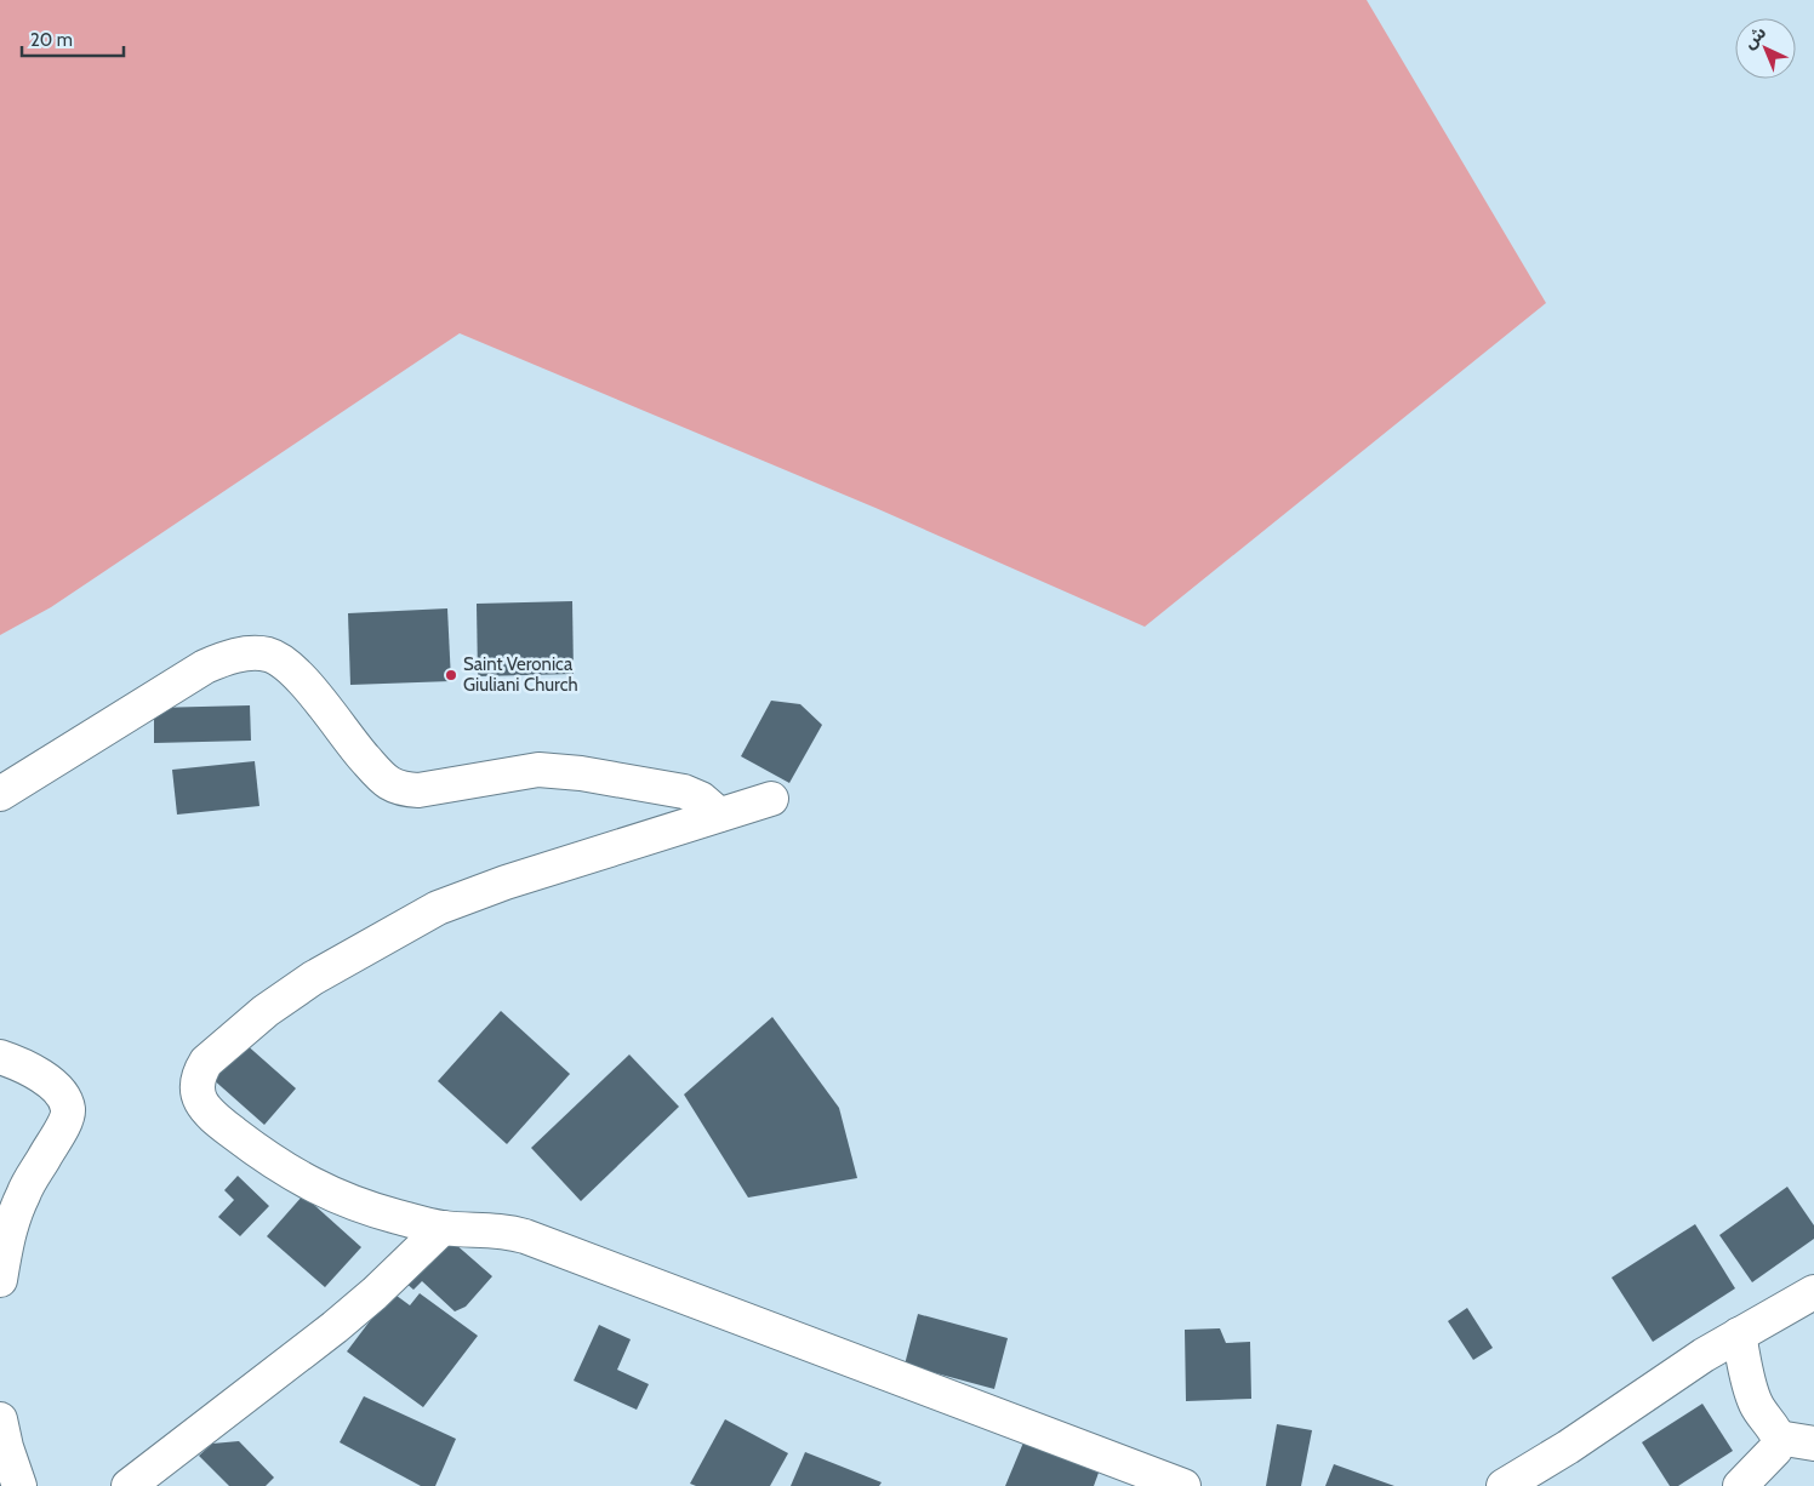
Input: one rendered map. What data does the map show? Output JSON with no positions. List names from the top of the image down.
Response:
{
  "places": ["Saint Veronica Giuliani Church"],
  "scale_bar": "20 m",
  "north": "top left"
}
